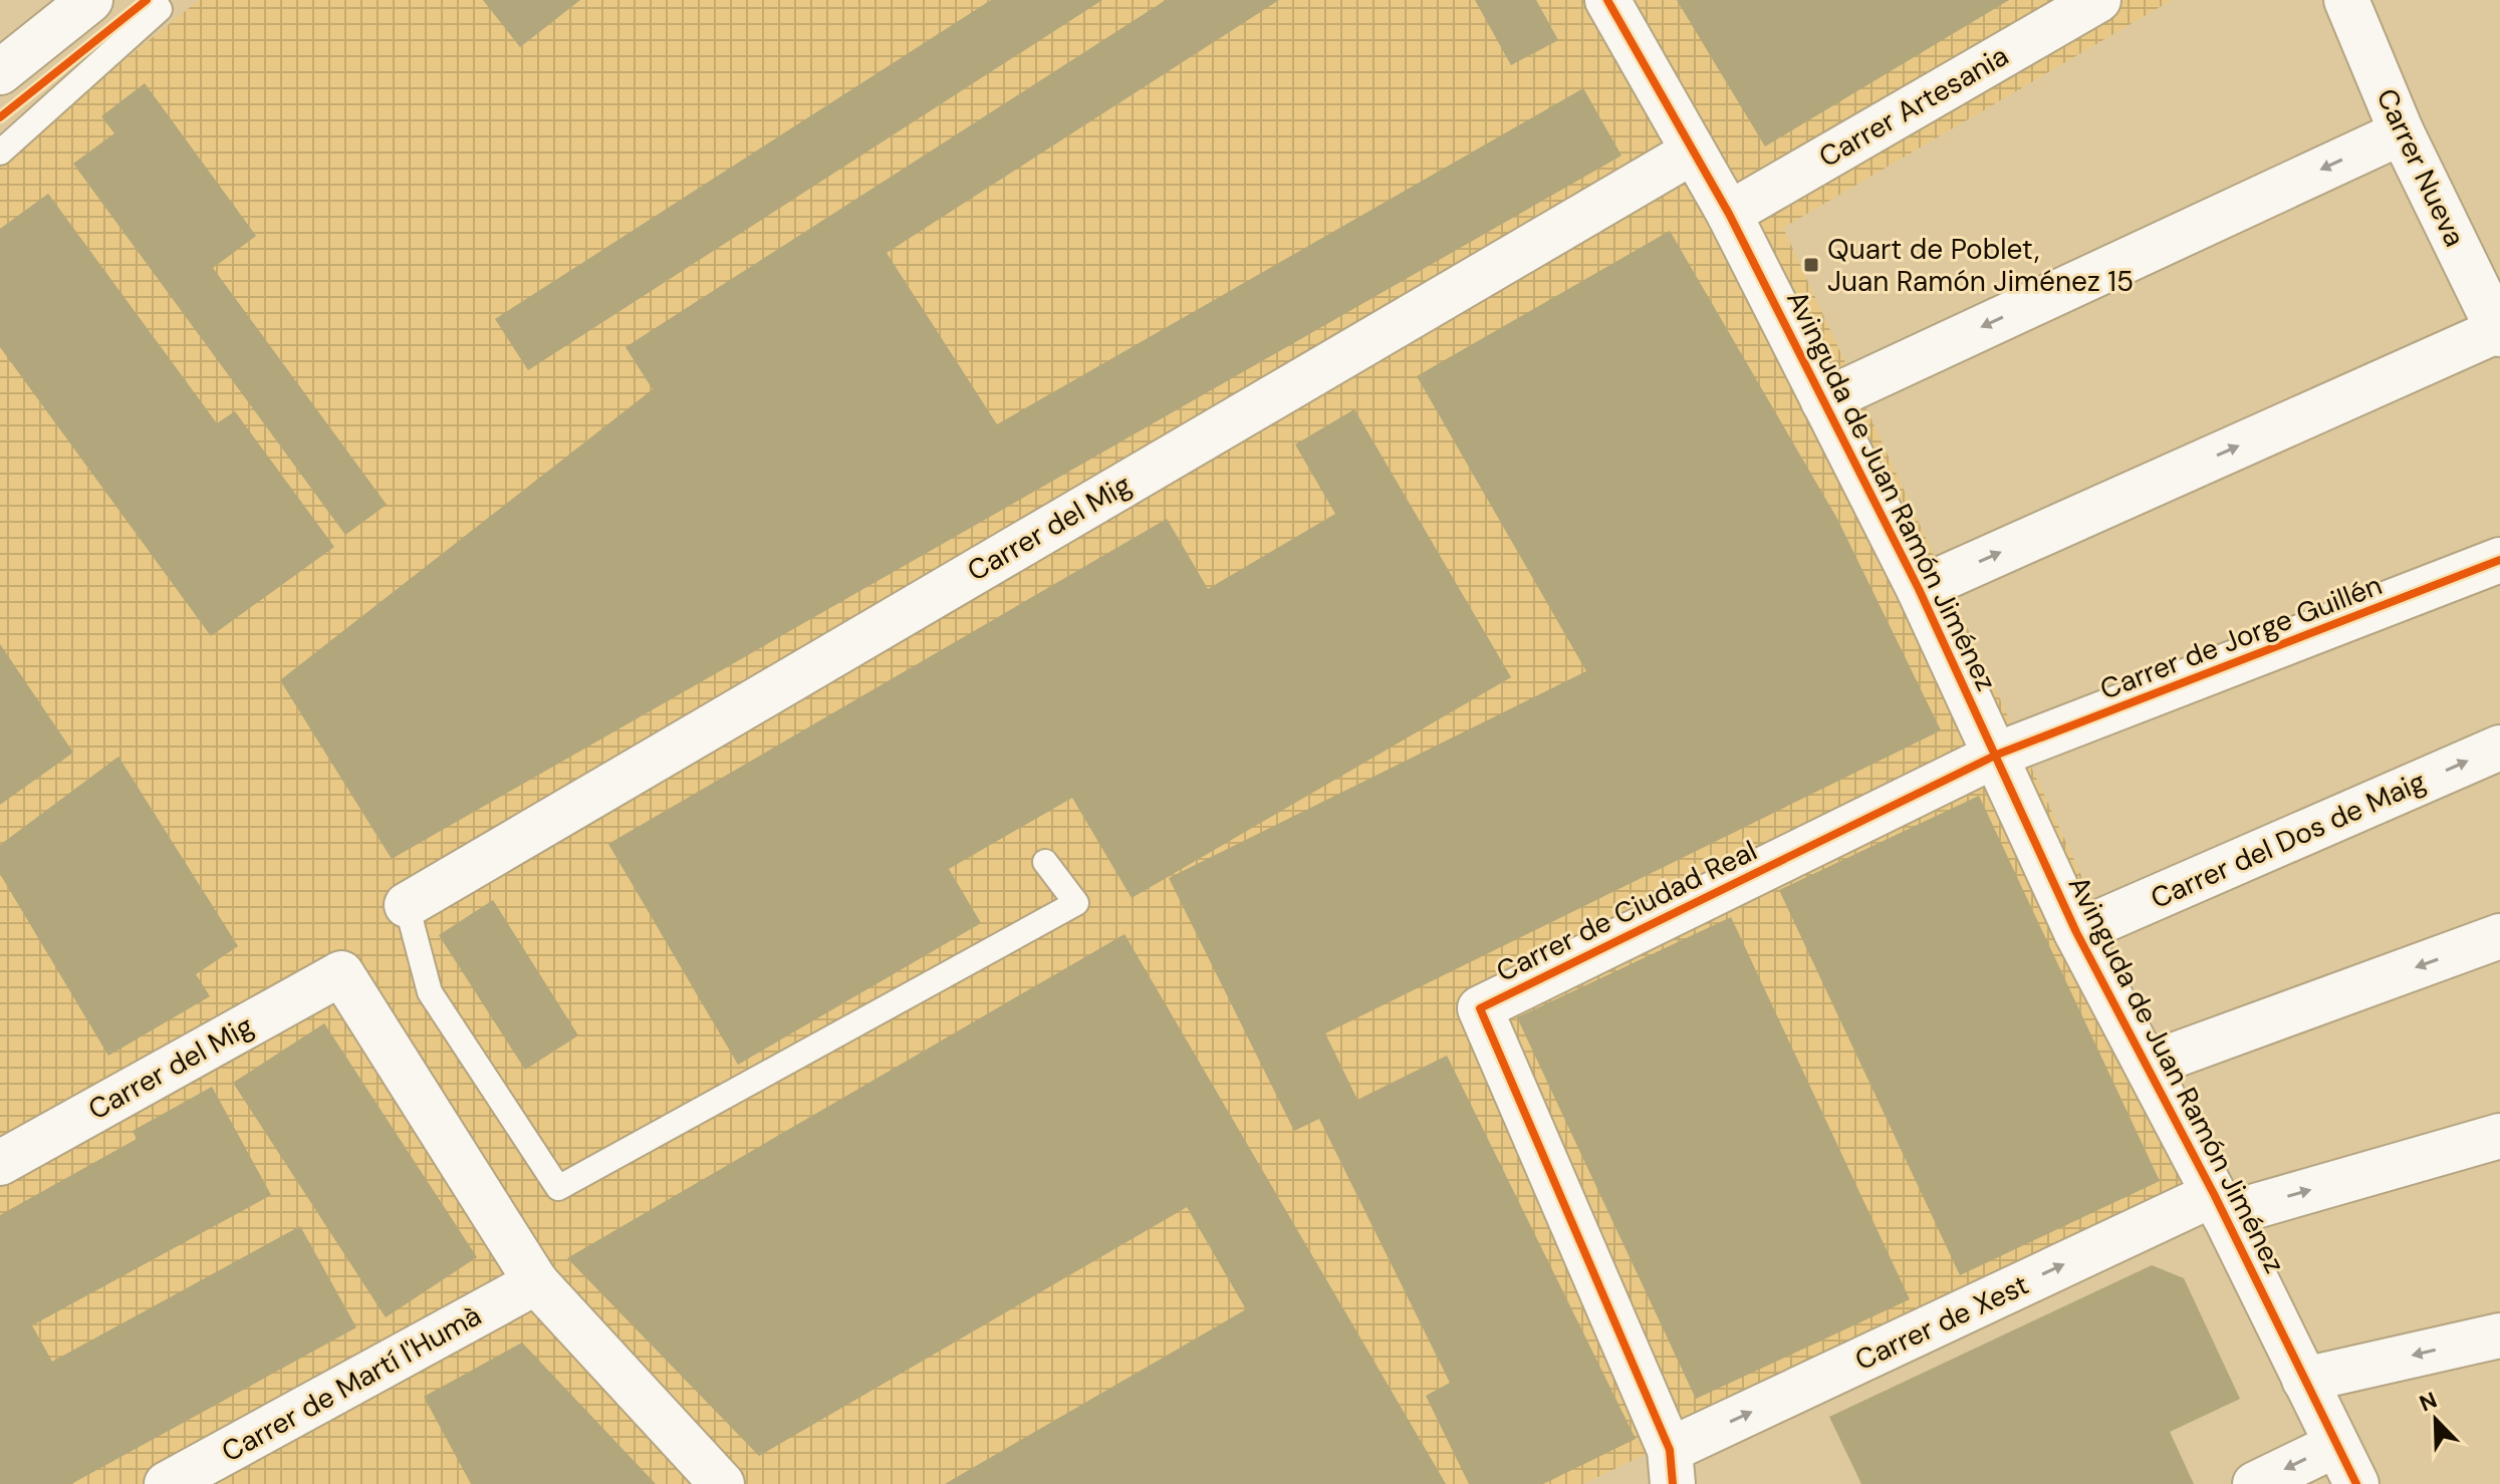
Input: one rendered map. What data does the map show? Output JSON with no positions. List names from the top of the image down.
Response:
{
  "streets": {
    "street": [
      "Carrer Artesania",
      "Carrer Nueva",
      "Avinguda de Juan Ramón Jiménez",
      "Carrer del Mig",
      "Carrer de Jorge Guillén",
      "Carrer del Dos de Maig",
      "Carrer de Ciudad Real",
      "Carrer de Xest",
      "Carrer de Martí l'Humà"
    ]
  },
  "crossings": [
    ["Carrer Artesania", "Avinguda de Juan Ramón Jiménez"],
    ["Avinguda de Juan Ramón Jiménez", "Carrer del Mig"],
    ["Avinguda de Juan Ramón Jiménez", "Carrer de Jorge Guillén"],
    ["Avinguda de Juan Ramón Jiménez", "Carrer del Dos de Maig"],
    ["Avinguda de Juan Ramón Jiménez", "Carrer de Ciudad Real"],
    ["Avinguda de Juan Ramón Jiménez", "Carrer de Xest"],
    ["Carrer del Mig", "Carrer de Martí l'Humà"],
    ["Carrer de Jorge Guillén", "Carrer de Ciudad Real"],
    ["Carrer de Ciudad Real", "Carrer de Xest"]
  ],
  "places": {
    "transit": ["Quart de Poblet, Juan Ramón Jiménez 15"]
  },
  "north": "top left"
}
